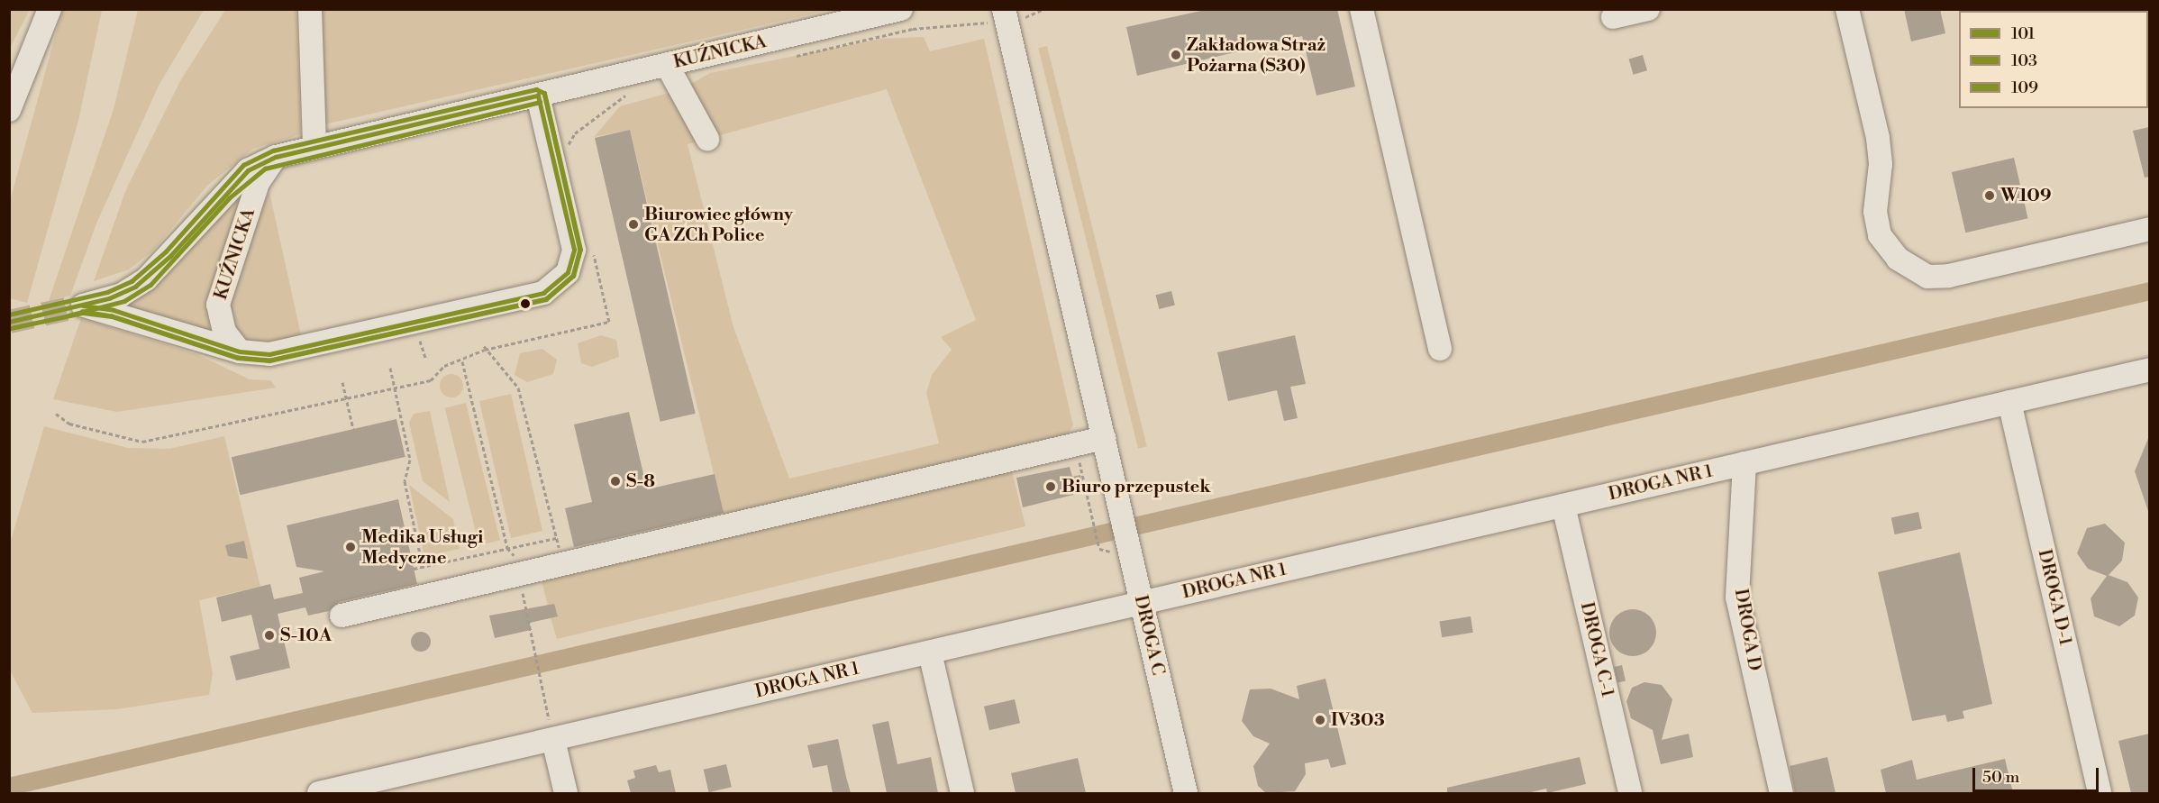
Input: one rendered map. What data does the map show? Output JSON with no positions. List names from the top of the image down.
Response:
{
  "streets": {
    "street": [
      "KUŹNICKA",
      "DROGA NR 1",
      "DROGA D-1",
      "DROGA D",
      "DROGA C",
      "DROGA C-1"
    ]
  },
  "crossings": [
    ["DROGA NR 1", "DROGA D-1"],
    ["DROGA NR 1", "DROGA D"],
    ["DROGA NR 1", "DROGA C"],
    ["DROGA NR 1", "DROGA C-1"]
  ],
  "places": [
    "Zakładowa Straż Pożarna (S30)",
    "W109",
    "Biurowiec główny GA ZCh Police",
    "S-8",
    "Biuro przepustek",
    "Medika Usługi Medyczne",
    "S-10A",
    "IV303"
  ],
  "lines": ["transit line 109", "transit line 103", "transit line 101"],
  "legend": ["101", "103", "109"],
  "scale_bar": "50 m"
}
